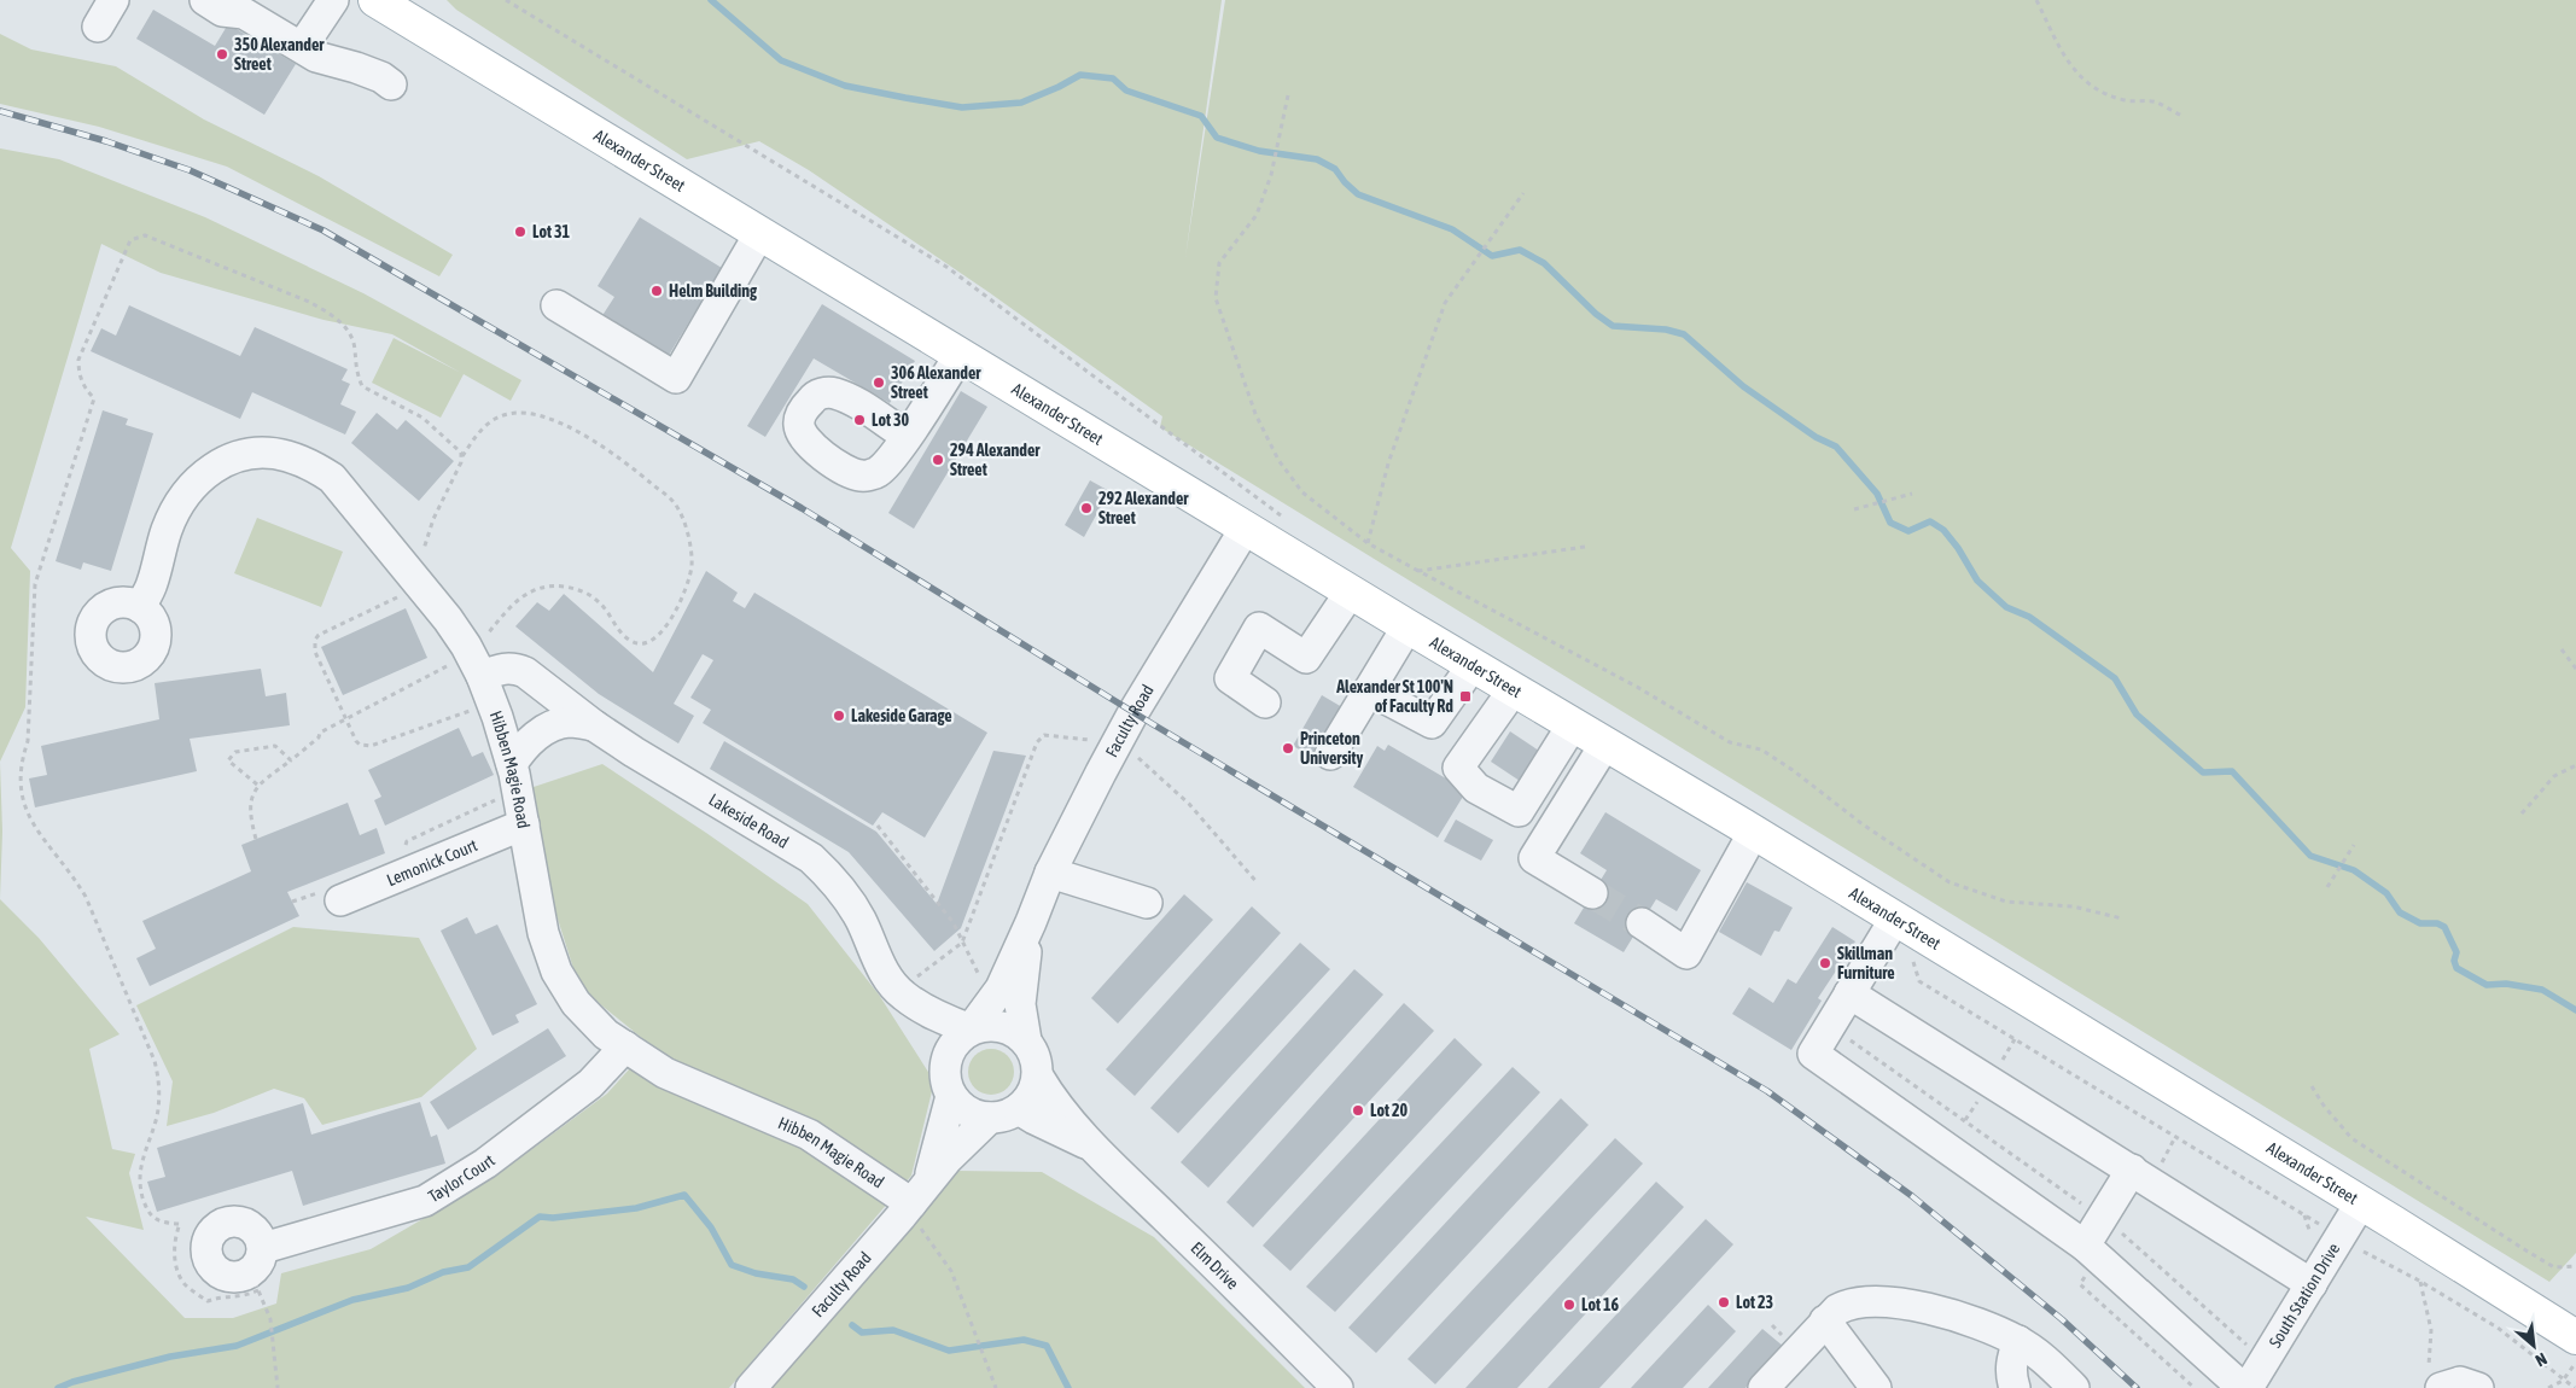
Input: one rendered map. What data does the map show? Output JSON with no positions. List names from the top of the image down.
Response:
{
  "streets": {
    "main road": ["Alexander Street"],
    "street": [
      "Faculty Road",
      "Hibben Magie Road",
      "Lakeside Road",
      "Lemonick Court",
      "Taylor Court",
      "Elm Drive",
      "South Station Drive"
    ]
  },
  "crossings": [
    ["Alexander Street", "Faculty Road"],
    ["Alexander Street", "South Station Drive"],
    ["Faculty Road", "Hibben Magie Road"],
    ["Faculty Road", "Lakeside Road"],
    ["Faculty Road", "Elm Drive"],
    ["Hibben Magie Road", "Lakeside Road"],
    ["Hibben Magie Road", "Lemonick Court"],
    ["Hibben Magie Road", "Taylor Court"],
    ["Lakeside Road", "Elm Drive"]
  ],
  "places": {
    "other": [
      "350 Alexander Street",
      "Lot 31",
      "Helm Building",
      "306 Alexander Street",
      "Lot 30",
      "294 Alexander Street",
      "292 Alexander Street",
      "Lakeside Garage",
      "Princeton University",
      "Skillman Furniture",
      "Lot 20",
      "Lot 23",
      "Lot 16"
    ],
    "transit": ["Alexander St 100'N of Faculty Rd"]
  },
  "north": "bottom right"
}
